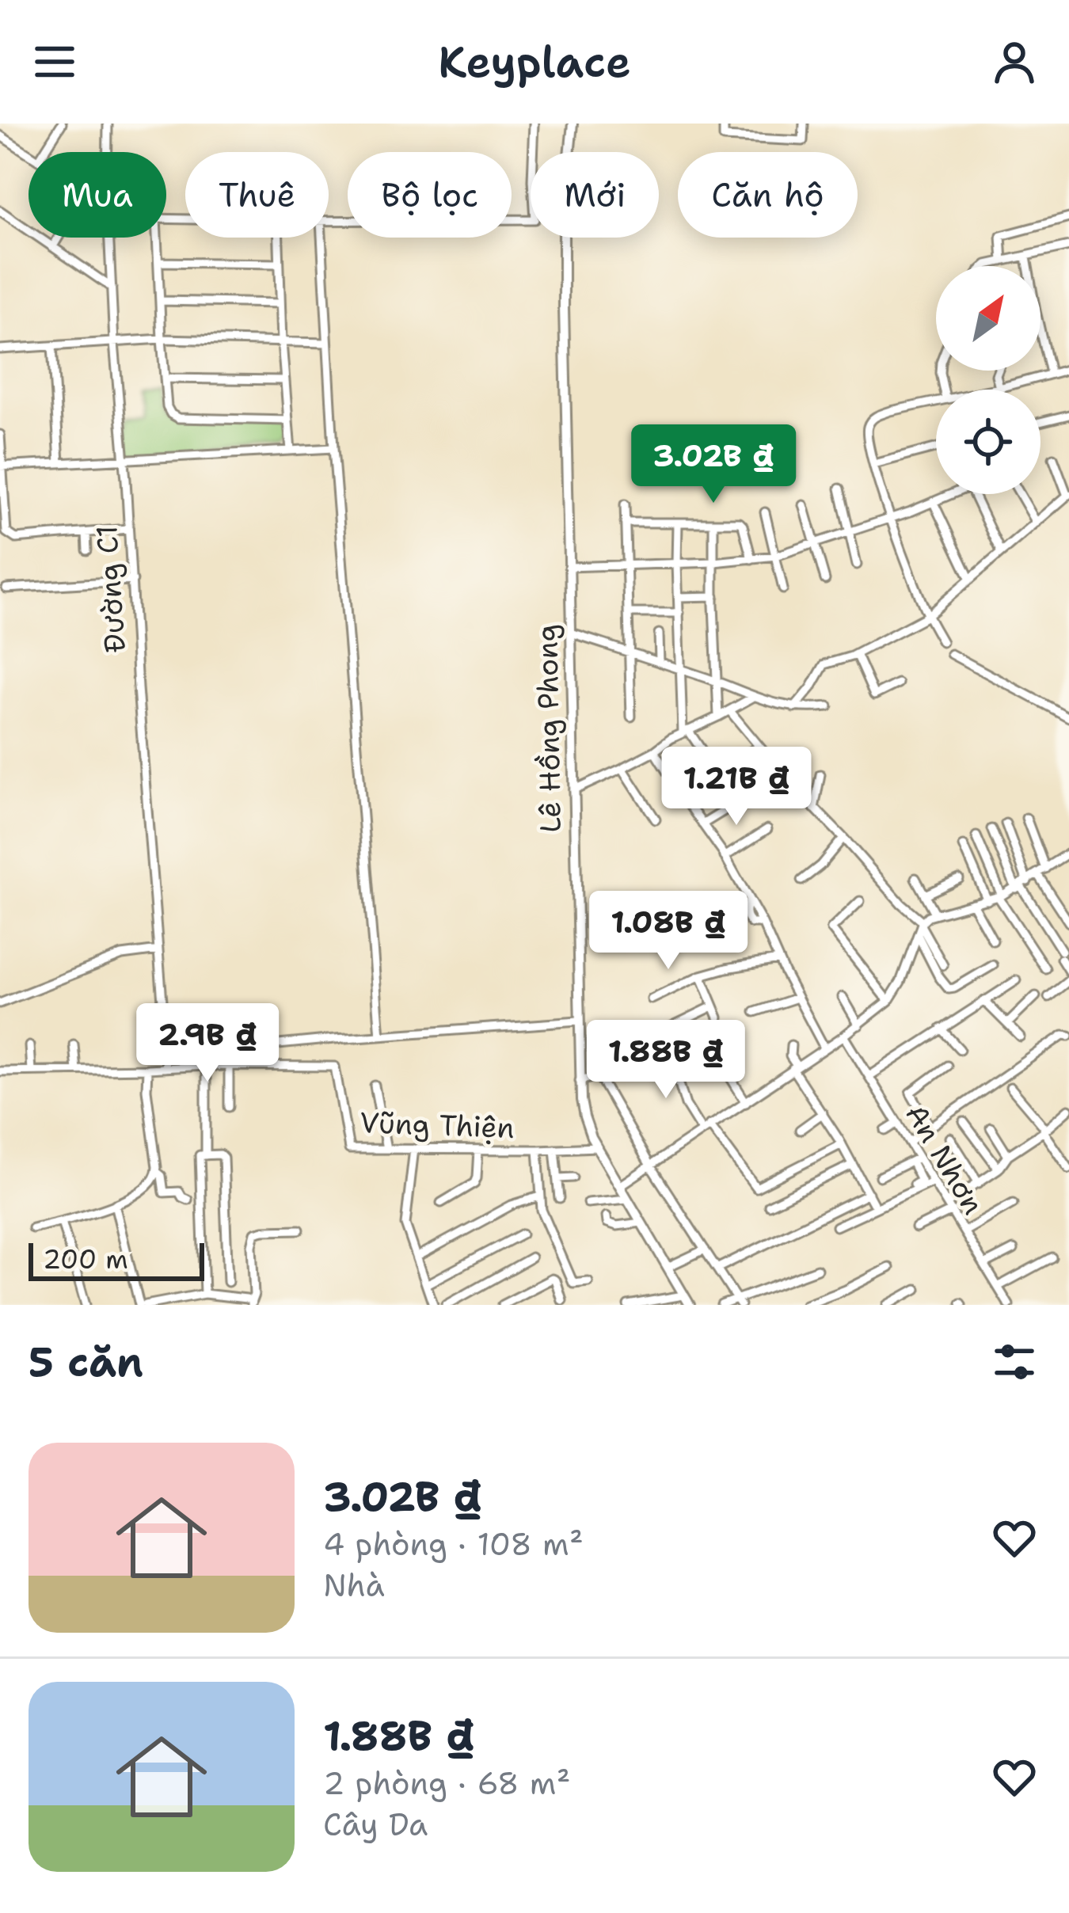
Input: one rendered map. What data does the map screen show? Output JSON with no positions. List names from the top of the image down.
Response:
{
  "streets": {
    "main road": ["Lê Hồng Phong"],
    "street": ["Đường C1", "Vũng Thiện", "An Nhơn"]
  },
  "crossings": [
    ["Đường C1", "Vũng Thiện"],
    ["Lê Hồng Phong", "Vũng Thiện"]
  ],
  "scale_bar": "200 m",
  "north": "top right",
  "page": {
    "header": "Keyplace",
    "chip": [
      "Mua",
      "Thuê",
      "Bộ lọc",
      "Mới",
      "Căn hộ"
    ],
    "price": [
      "3.02B ₫",
      "1.21B ₫",
      "1.08B ₫",
      "2.9B ₫",
      "1.88B ₫"
    ],
    "scale": "200 m",
    "heading": "5 căn",
    "list": [
      {
        "name": "3.02B ₫",
        "note": "4 phòng · 108 m² · Nhà"
      },
      {
        "name": "1.88B ₫",
        "note": "2 phòng · 68 m² · Cây Da"
      }
    ]
  }
}
